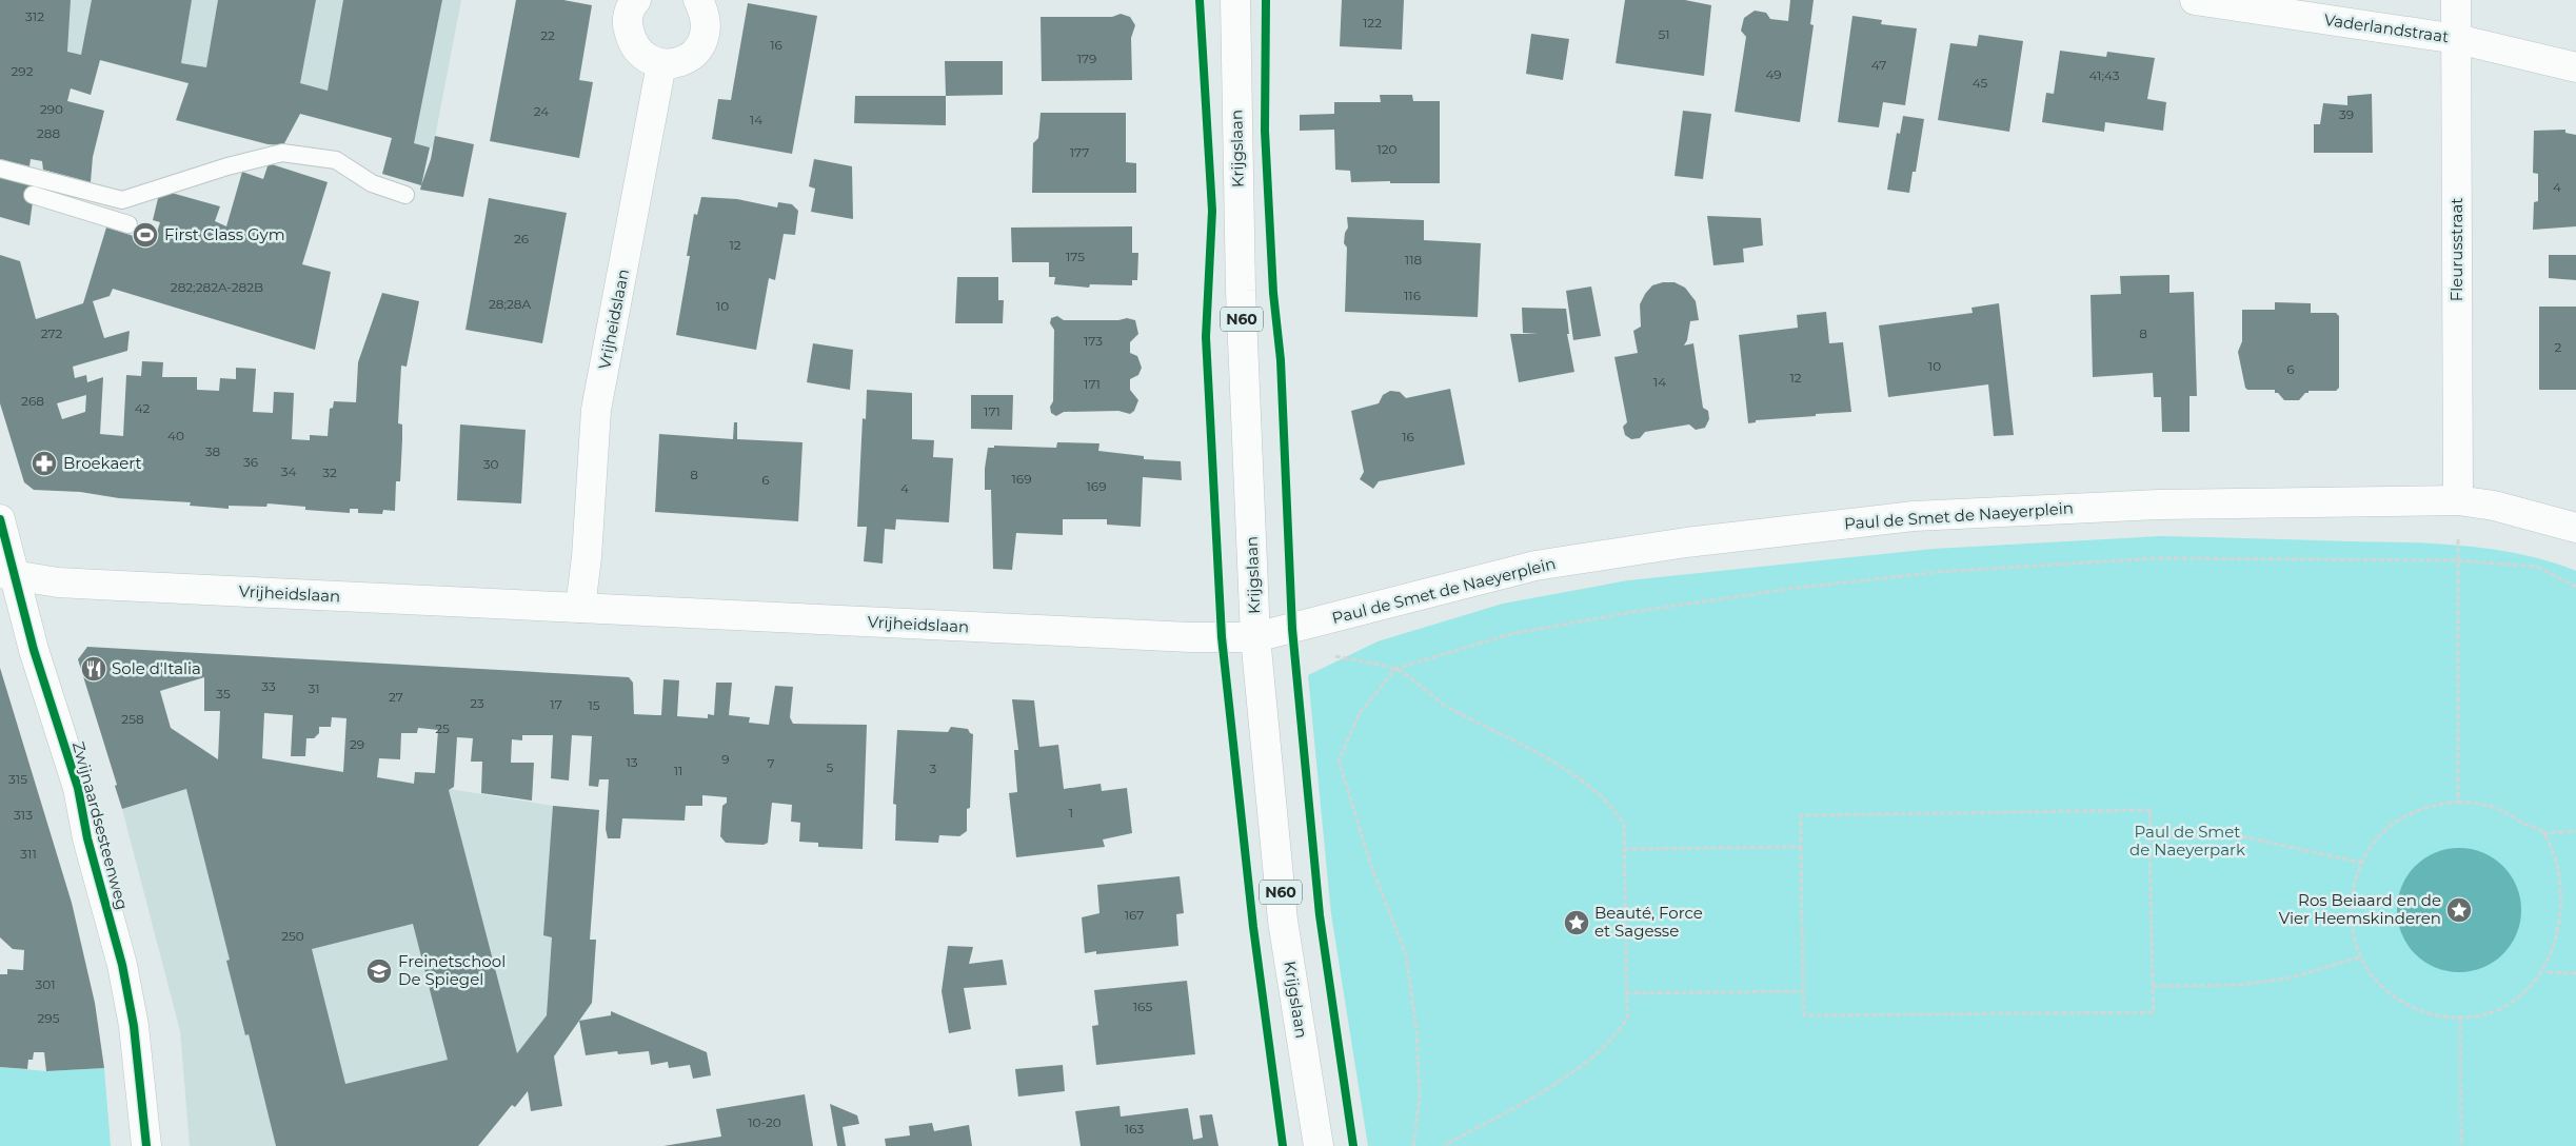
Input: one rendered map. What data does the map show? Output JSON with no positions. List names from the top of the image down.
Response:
{
  "streets": {
    "street": [
      "Vaderlandstraat",
      "Krijgslaan",
      "Fleurusstraat",
      "Vrijheidslaan",
      "N60",
      "Paul de Smet de Naeyerplein",
      "Zwijnaardsesteenweg"
    ]
  },
  "crossings": [
    ["Vaderlandstraat", "Fleurusstraat"],
    ["Krijgslaan", "Vrijheidslaan"],
    ["Krijgslaan", "Paul de Smet de Naeyerplein"],
    ["Fleurusstraat", "Paul de Smet de Naeyerplein"],
    ["Vrijheidslaan", "Paul de Smet de Naeyerplein"],
    ["Vrijheidslaan", "Zwijnaardsesteenweg"]
  ],
  "parks": ["Paul de Smet de Naeyerpark"],
  "places": {
    "sports": ["First Class Gym"],
    "pharmacy": ["Broekaert"],
    "restaurant": ["Sole d'Italia"],
    "place": ["Ros Beiaard en de Vier Heemskinderen", "Beauté, Force et Sagesse"],
    "school or university": ["Freinetschool De Spiegel"]
  },
  "house_numbers": [
    "312",
    "122",
    "51",
    "22",
    "16",
    "179",
    "47",
    "292",
    "49",
    "41;43",
    "45",
    "290",
    "24",
    "39",
    "14",
    "288",
    "120",
    "177",
    "4",
    "26",
    "12",
    "175",
    "118",
    "282;282A-282B",
    "116",
    "28;28A",
    "10",
    "272",
    "8",
    "173",
    "2",
    "10",
    "6",
    "12",
    "14",
    "171",
    "268",
    "42",
    "171",
    "40",
    "16",
    "38",
    "36",
    "30",
    "34",
    "32",
    "8",
    "169",
    "6",
    "169",
    "4",
    "33",
    "31",
    "35",
    "27",
    "23",
    "17",
    "15",
    "258",
    "25",
    "29",
    "9",
    "13",
    "7",
    "5",
    "3",
    "11",
    "315",
    "1",
    "313",
    "311",
    "167",
    "250",
    "301",
    "165",
    "295",
    "10-20",
    "163"
  ]
}
